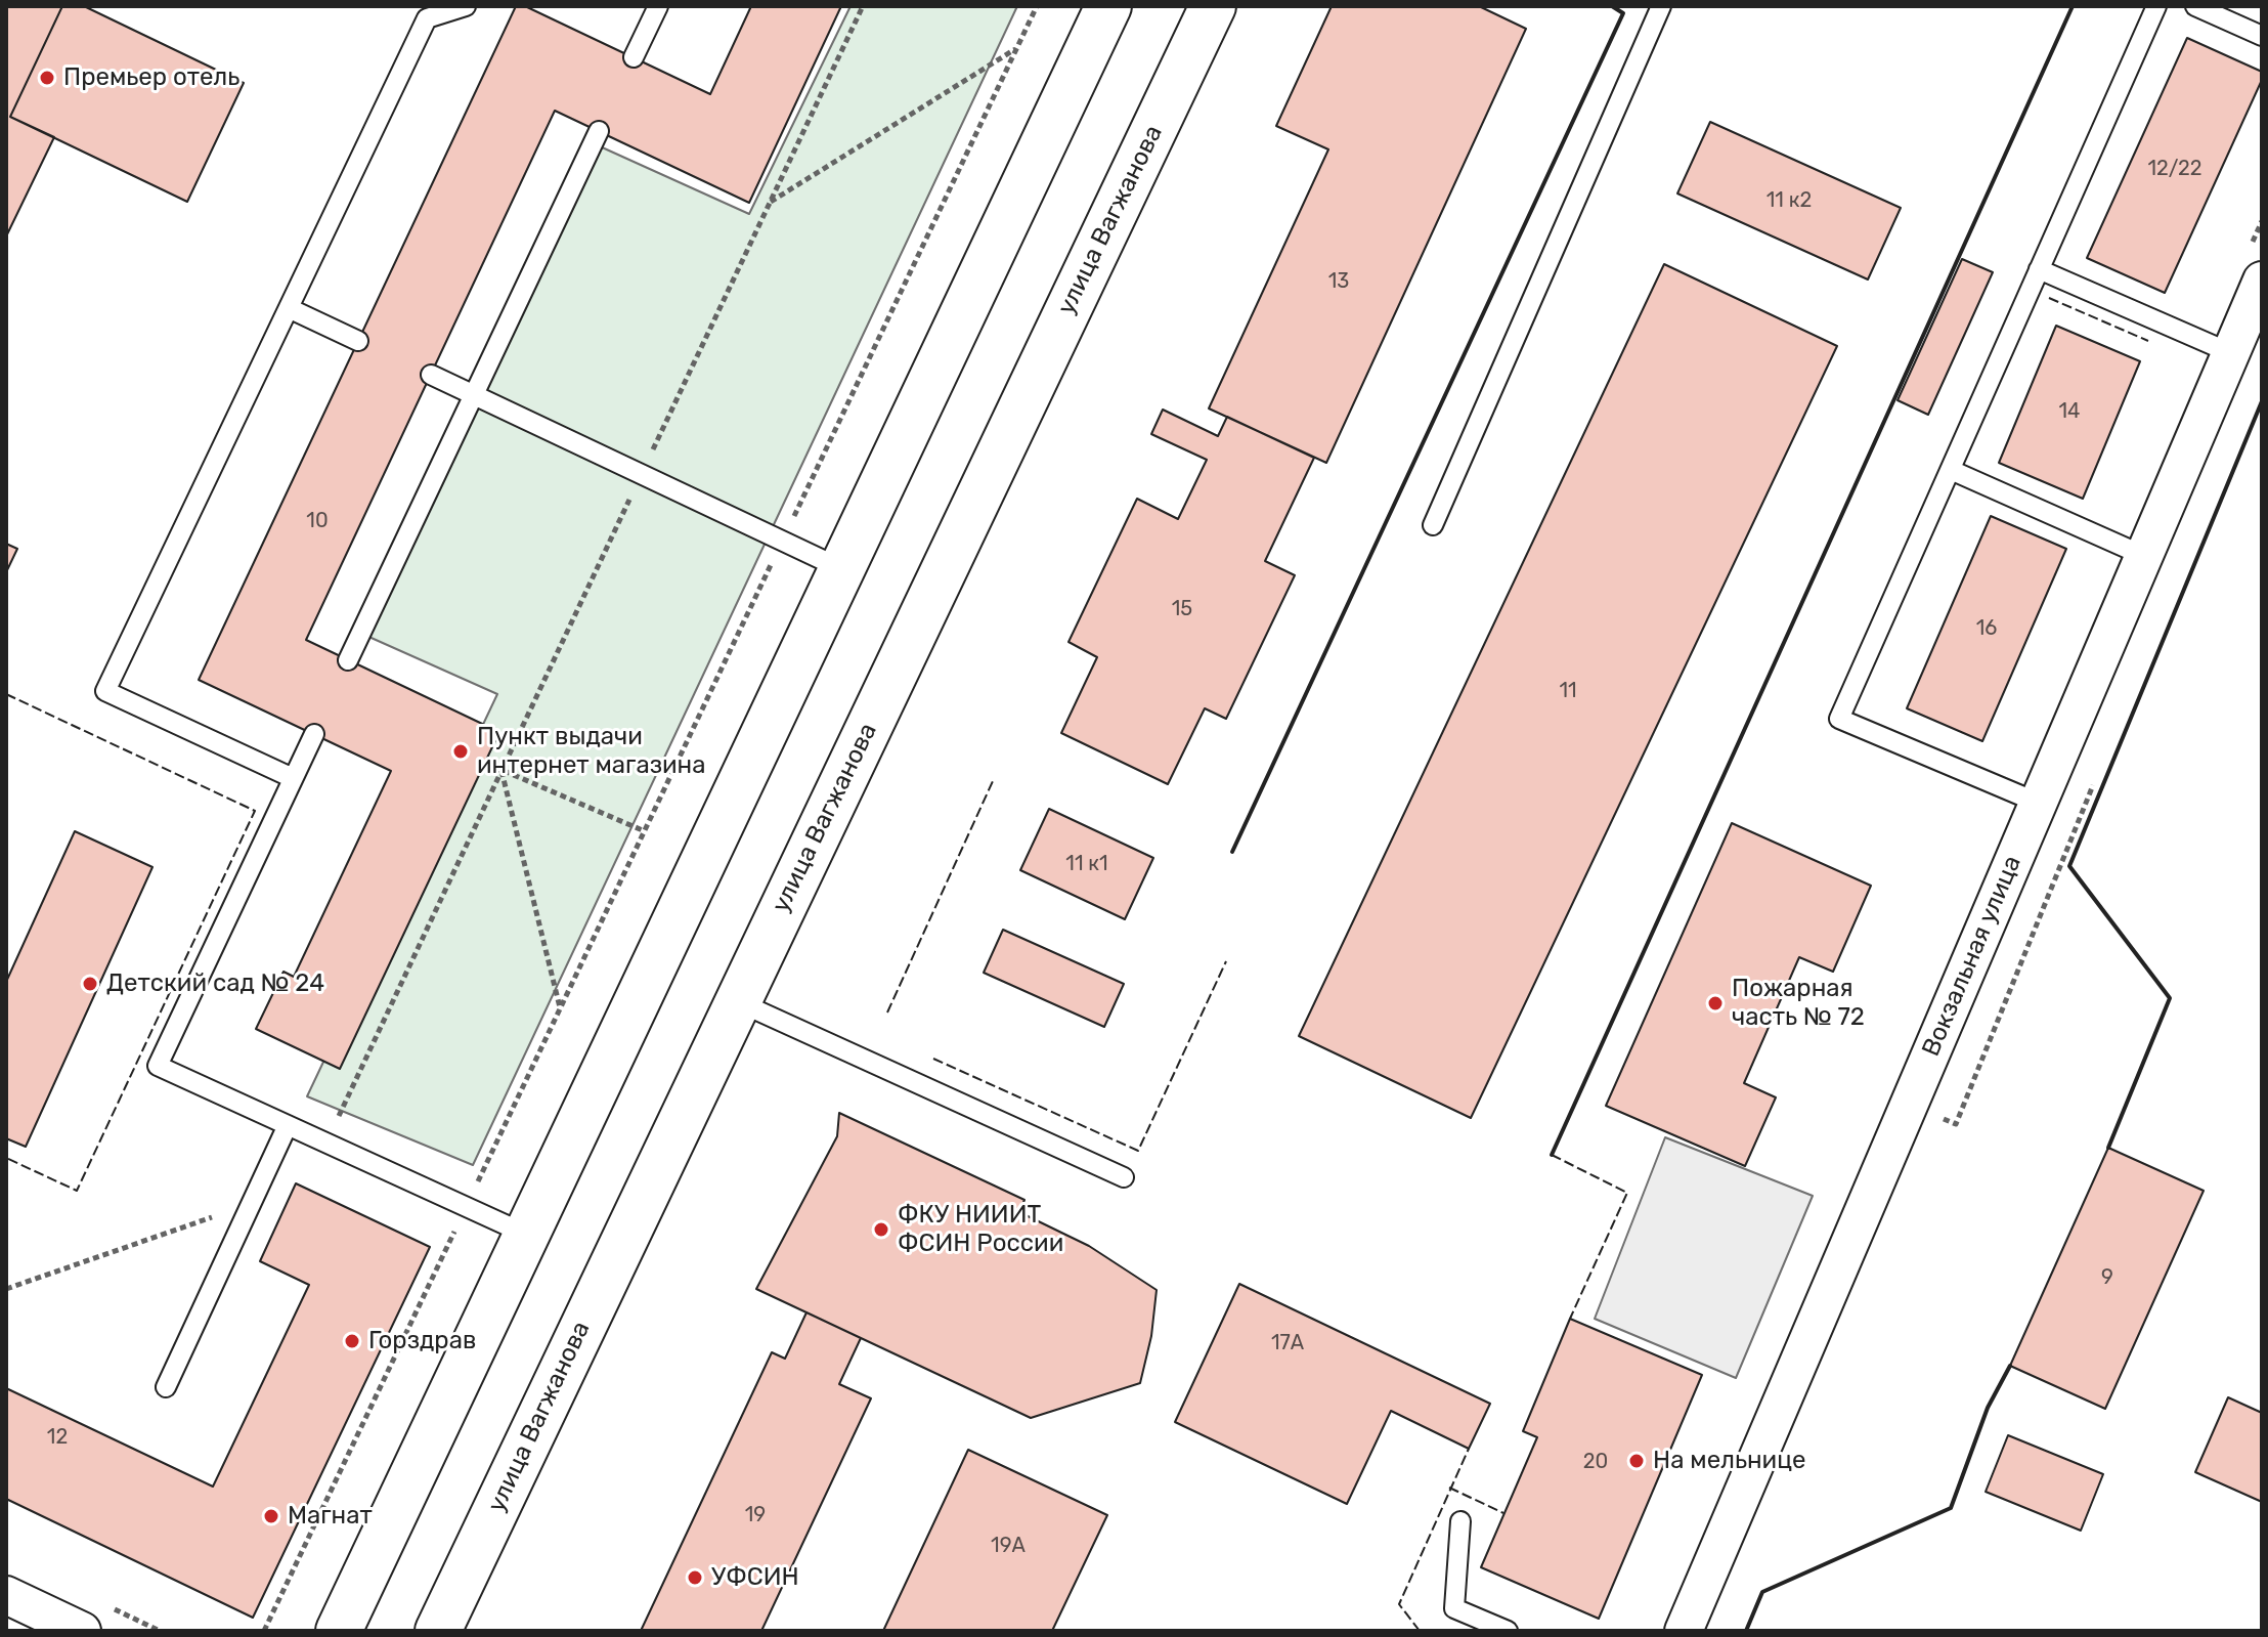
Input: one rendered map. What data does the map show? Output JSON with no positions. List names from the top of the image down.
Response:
{
  "streets": {
    "main road": ["улица Вагжанова"],
    "street": ["Вокзальная улица"]
  },
  "places": [
    "Премьер отель",
    "Пункт выдачи интернет магазина",
    "Детский сад № 24",
    "Пожарная часть № 72",
    "ФКУ НИИИТ ФСИН России",
    "Горздрав",
    "На мельнице",
    "Магнат",
    "УФСИН"
  ],
  "house_numbers": [
    "12/22",
    "11 к2",
    "13",
    "14",
    "10",
    "15",
    "16",
    "11",
    "11 к1",
    "9",
    "17А",
    "12",
    "20",
    "19",
    "19А"
  ]
}
